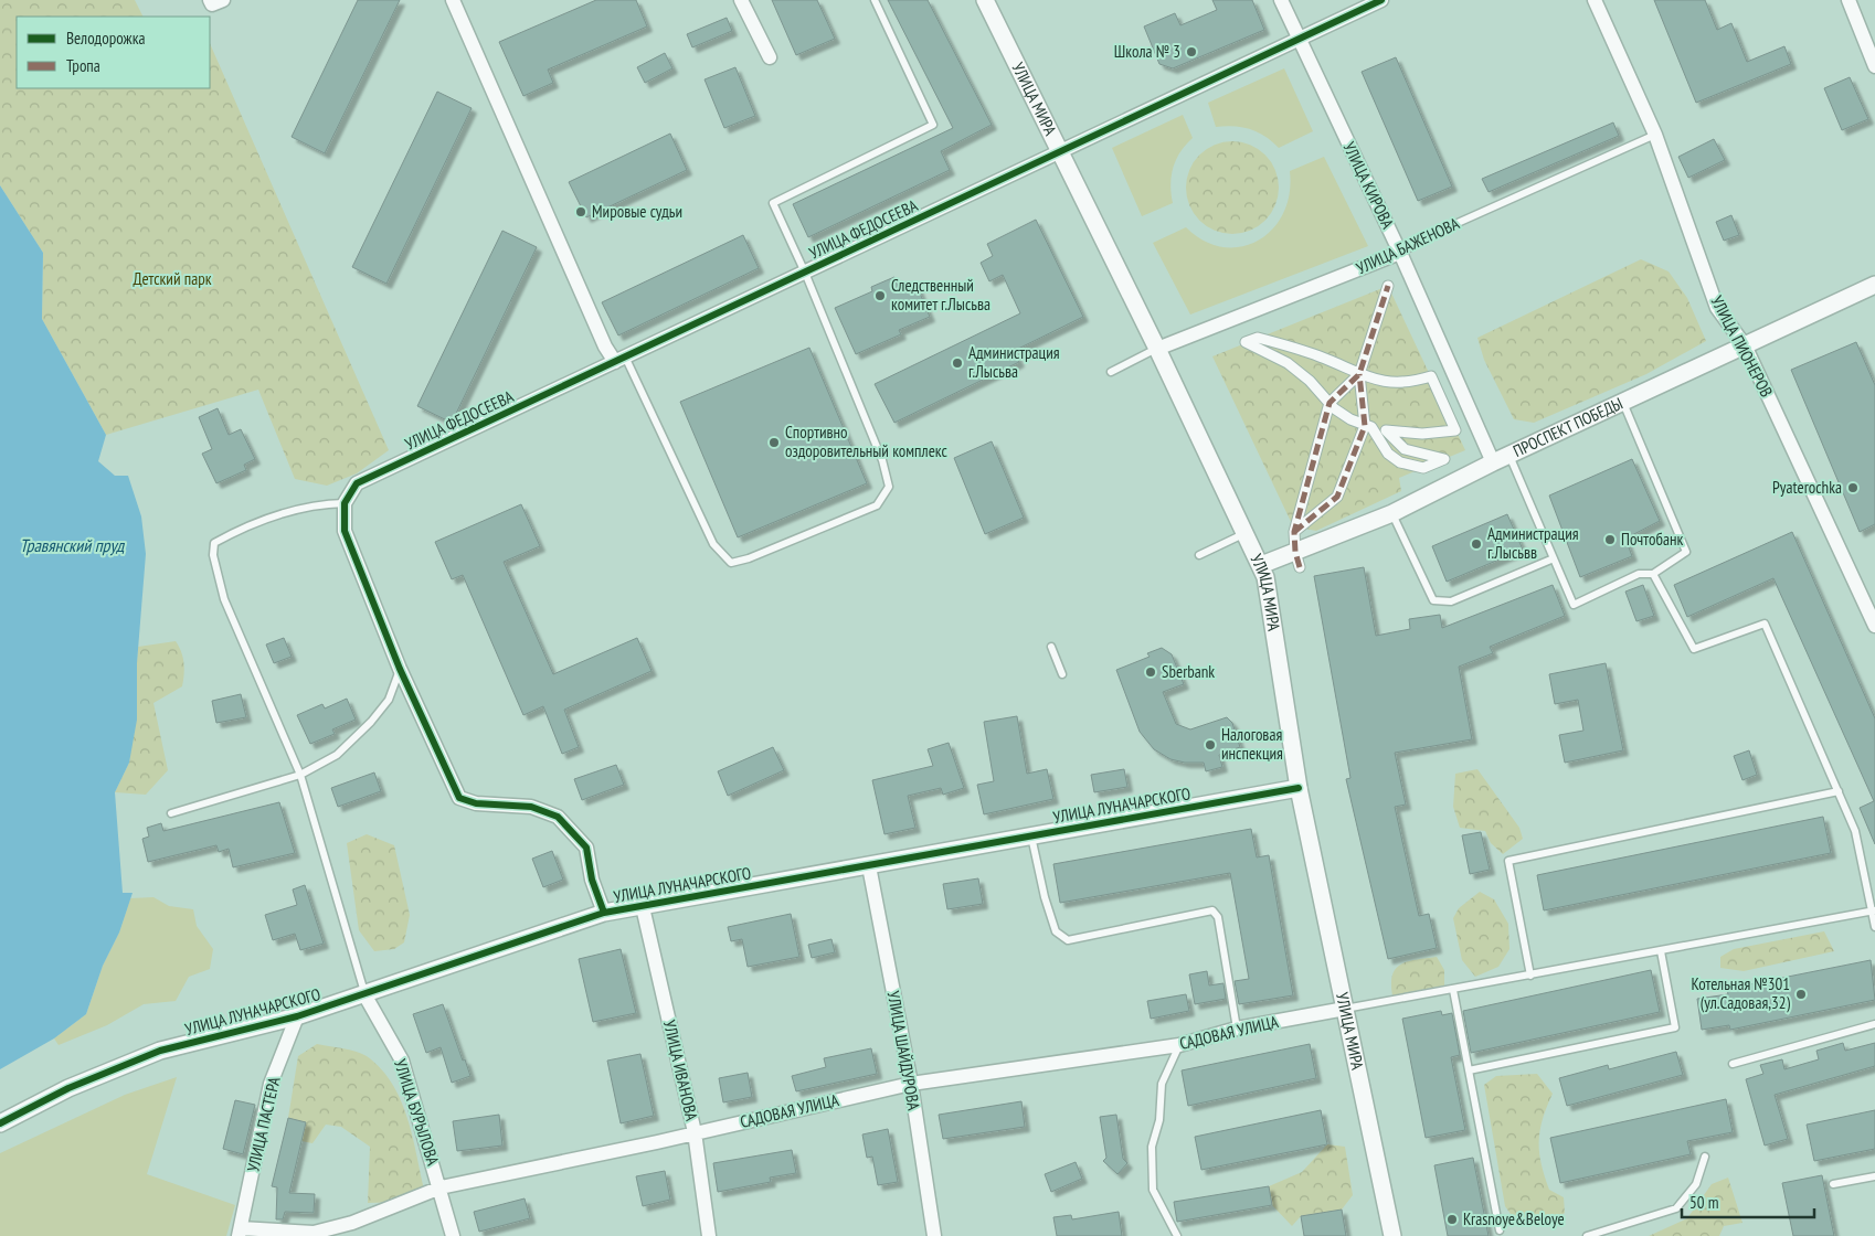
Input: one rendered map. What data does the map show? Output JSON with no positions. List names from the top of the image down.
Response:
{
  "streets": {
    "street": [
      "УЛИЦА МИРА",
      "УЛИЦА КИРОВА",
      "УЛИЦА ФЕДОСЕЕВА",
      "УЛИЦА БАЖЕНОВА",
      "УЛИЦА ПИОНЕРОВ",
      "ПРОСПЕКТ ПОБЕДЫ",
      "УЛИЦА ЛУНАЧАРСКОГО",
      "САДОВАЯ УЛИЦА",
      "УЛИЦА ШАЙДУРОВА",
      "УЛИЦА ИВАНОВА",
      "УЛИЦА БУРЫЛОВА",
      "УЛИЦА ПАСТЕРА"
    ]
  },
  "crossings": [
    ["УЛИЦА МИРА", "УЛИЦА ФЕДОСЕЕВА"],
    ["УЛИЦА МИРА", "УЛИЦА БАЖЕНОВА"],
    ["УЛИЦА МИРА", "ПРОСПЕКТ ПОБЕДЫ"],
    ["УЛИЦА МИРА", "УЛИЦА ЛУНАЧАРСКОГО"],
    ["УЛИЦА МИРА", "САДОВАЯ УЛИЦА"],
    ["УЛИЦА КИРОВА", "УЛИЦА ФЕДОСЕЕВА"],
    ["УЛИЦА КИРОВА", "УЛИЦА БАЖЕНОВА"],
    ["УЛИЦА КИРОВА", "ПРОСПЕКТ ПОБЕДЫ"],
    ["УЛИЦА БАЖЕНОВА", "УЛИЦА ПИОНЕРОВ"],
    ["УЛИЦА ПИОНЕРОВ", "ПРОСПЕКТ ПОБЕДЫ"],
    ["УЛИЦА ЛУНАЧАРСКОГО", "УЛИЦА ШАЙДУРОВА"],
    ["УЛИЦА ЛУНАЧАРСКОГО", "УЛИЦА ИВАНОВА"],
    ["УЛИЦА ЛУНАЧАРСКОГО", "УЛИЦА БУРЫЛОВА"],
    ["УЛИЦА ЛУНАЧАРСКОГО", "УЛИЦА ПАСТЕРА"],
    ["САДОВАЯ УЛИЦА", "УЛИЦА ШАЙДУРОВА"],
    ["САДОВАЯ УЛИЦА", "УЛИЦА ИВАНОВА"],
    ["САДОВАЯ УЛИЦА", "УЛИЦА БУРЫЛОВА"],
    ["САДОВАЯ УЛИЦА", "УЛИЦА ПАСТЕРА"]
  ],
  "water": ["Травянский пруд"],
  "parks": ["Детский парк"],
  "places": [
    "Школа № 3",
    "Мировые судьи",
    "Следственный комитет г.Лысьва",
    "Администрация г.Лысьва",
    "Спортивно оздоровительный комплекс",
    "Pyaterochka",
    "Почтобанк",
    "Администрация г.Лысьвв",
    "Sberbank",
    "Налоговая инспекция",
    "Котельная №301 (ул.Садовая,32)",
    "Krasnoye&Beloye"
  ],
  "legend": ["Велодорожка", "Тропа"],
  "scale_bar": "50 m"
}
